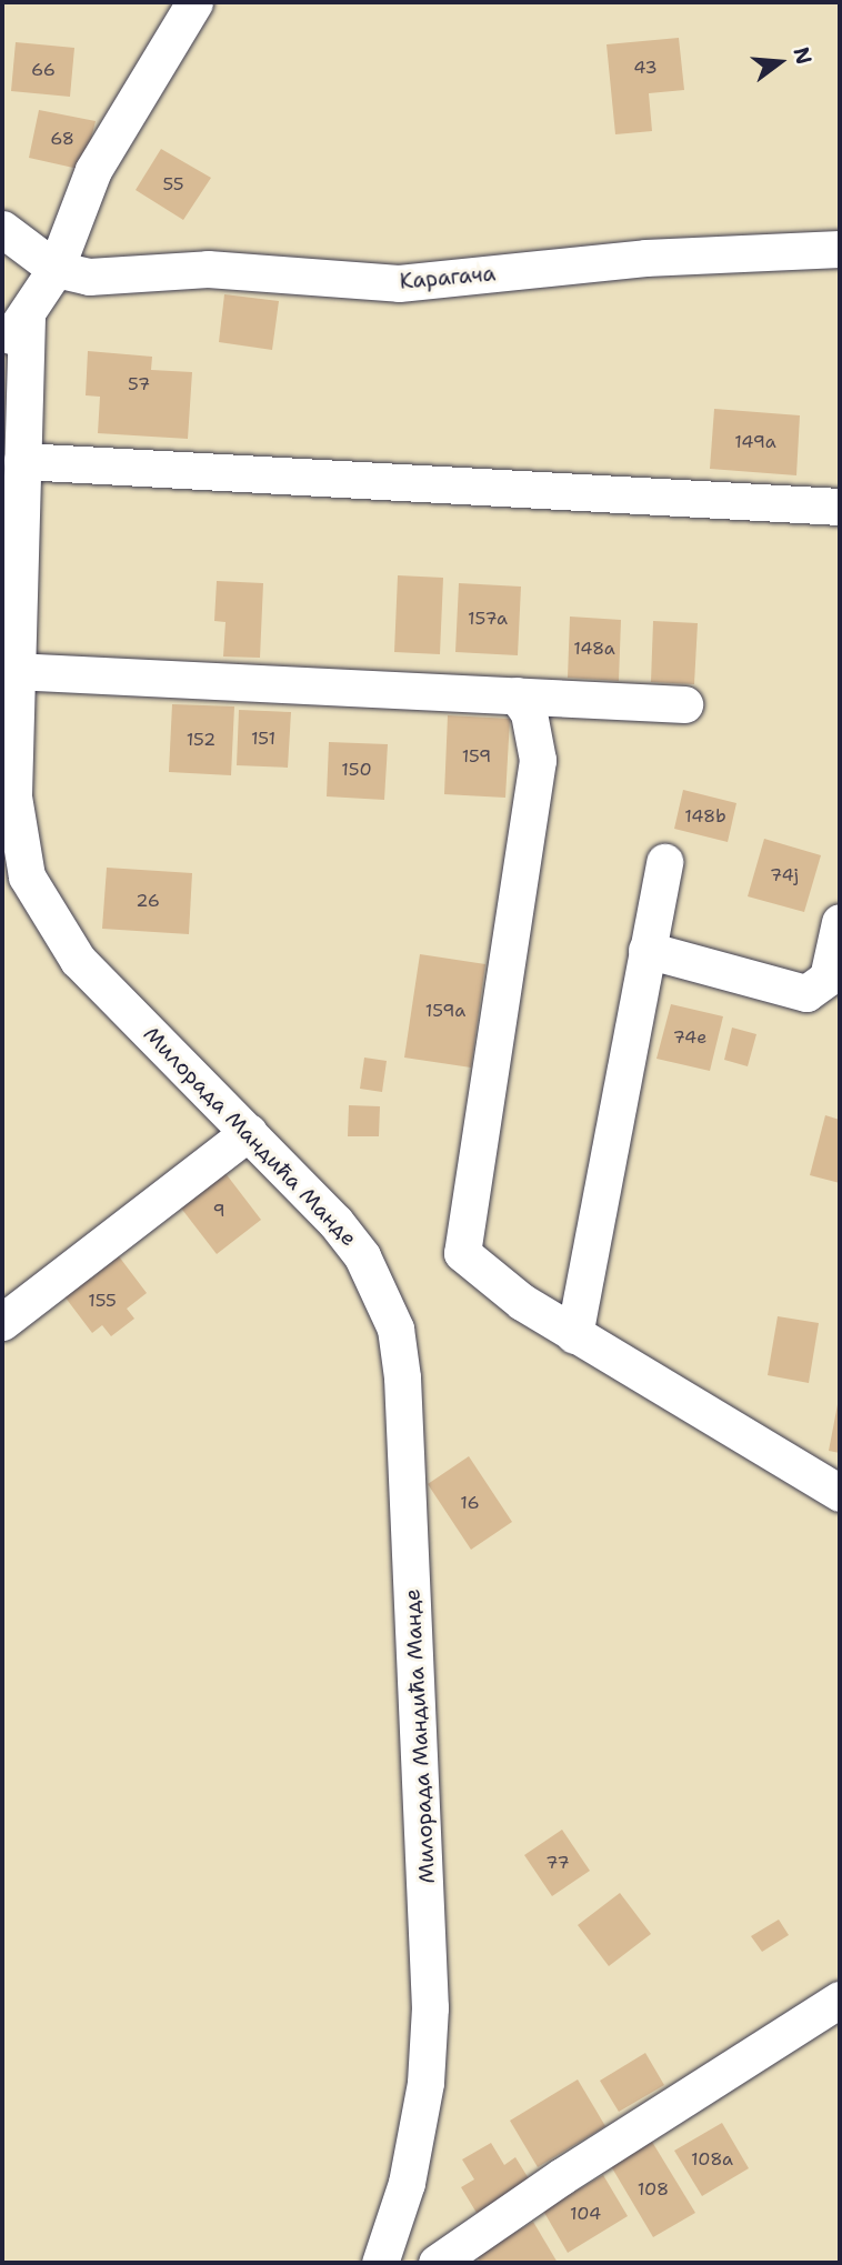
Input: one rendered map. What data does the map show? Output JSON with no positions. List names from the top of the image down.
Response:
{
  "streets": {
    "street": ["Карагача", "Милорада Мандића Манде"]
  },
  "house_numbers": [
    "43",
    "66",
    "68",
    "55",
    "57",
    "149a",
    "157a",
    "148a",
    "151",
    "152",
    "159",
    "150",
    "148b",
    "74j",
    "26",
    "159a",
    "74e",
    "9",
    "155",
    "16",
    "77",
    "108a",
    "108",
    "104"
  ],
  "north": "right"
}
